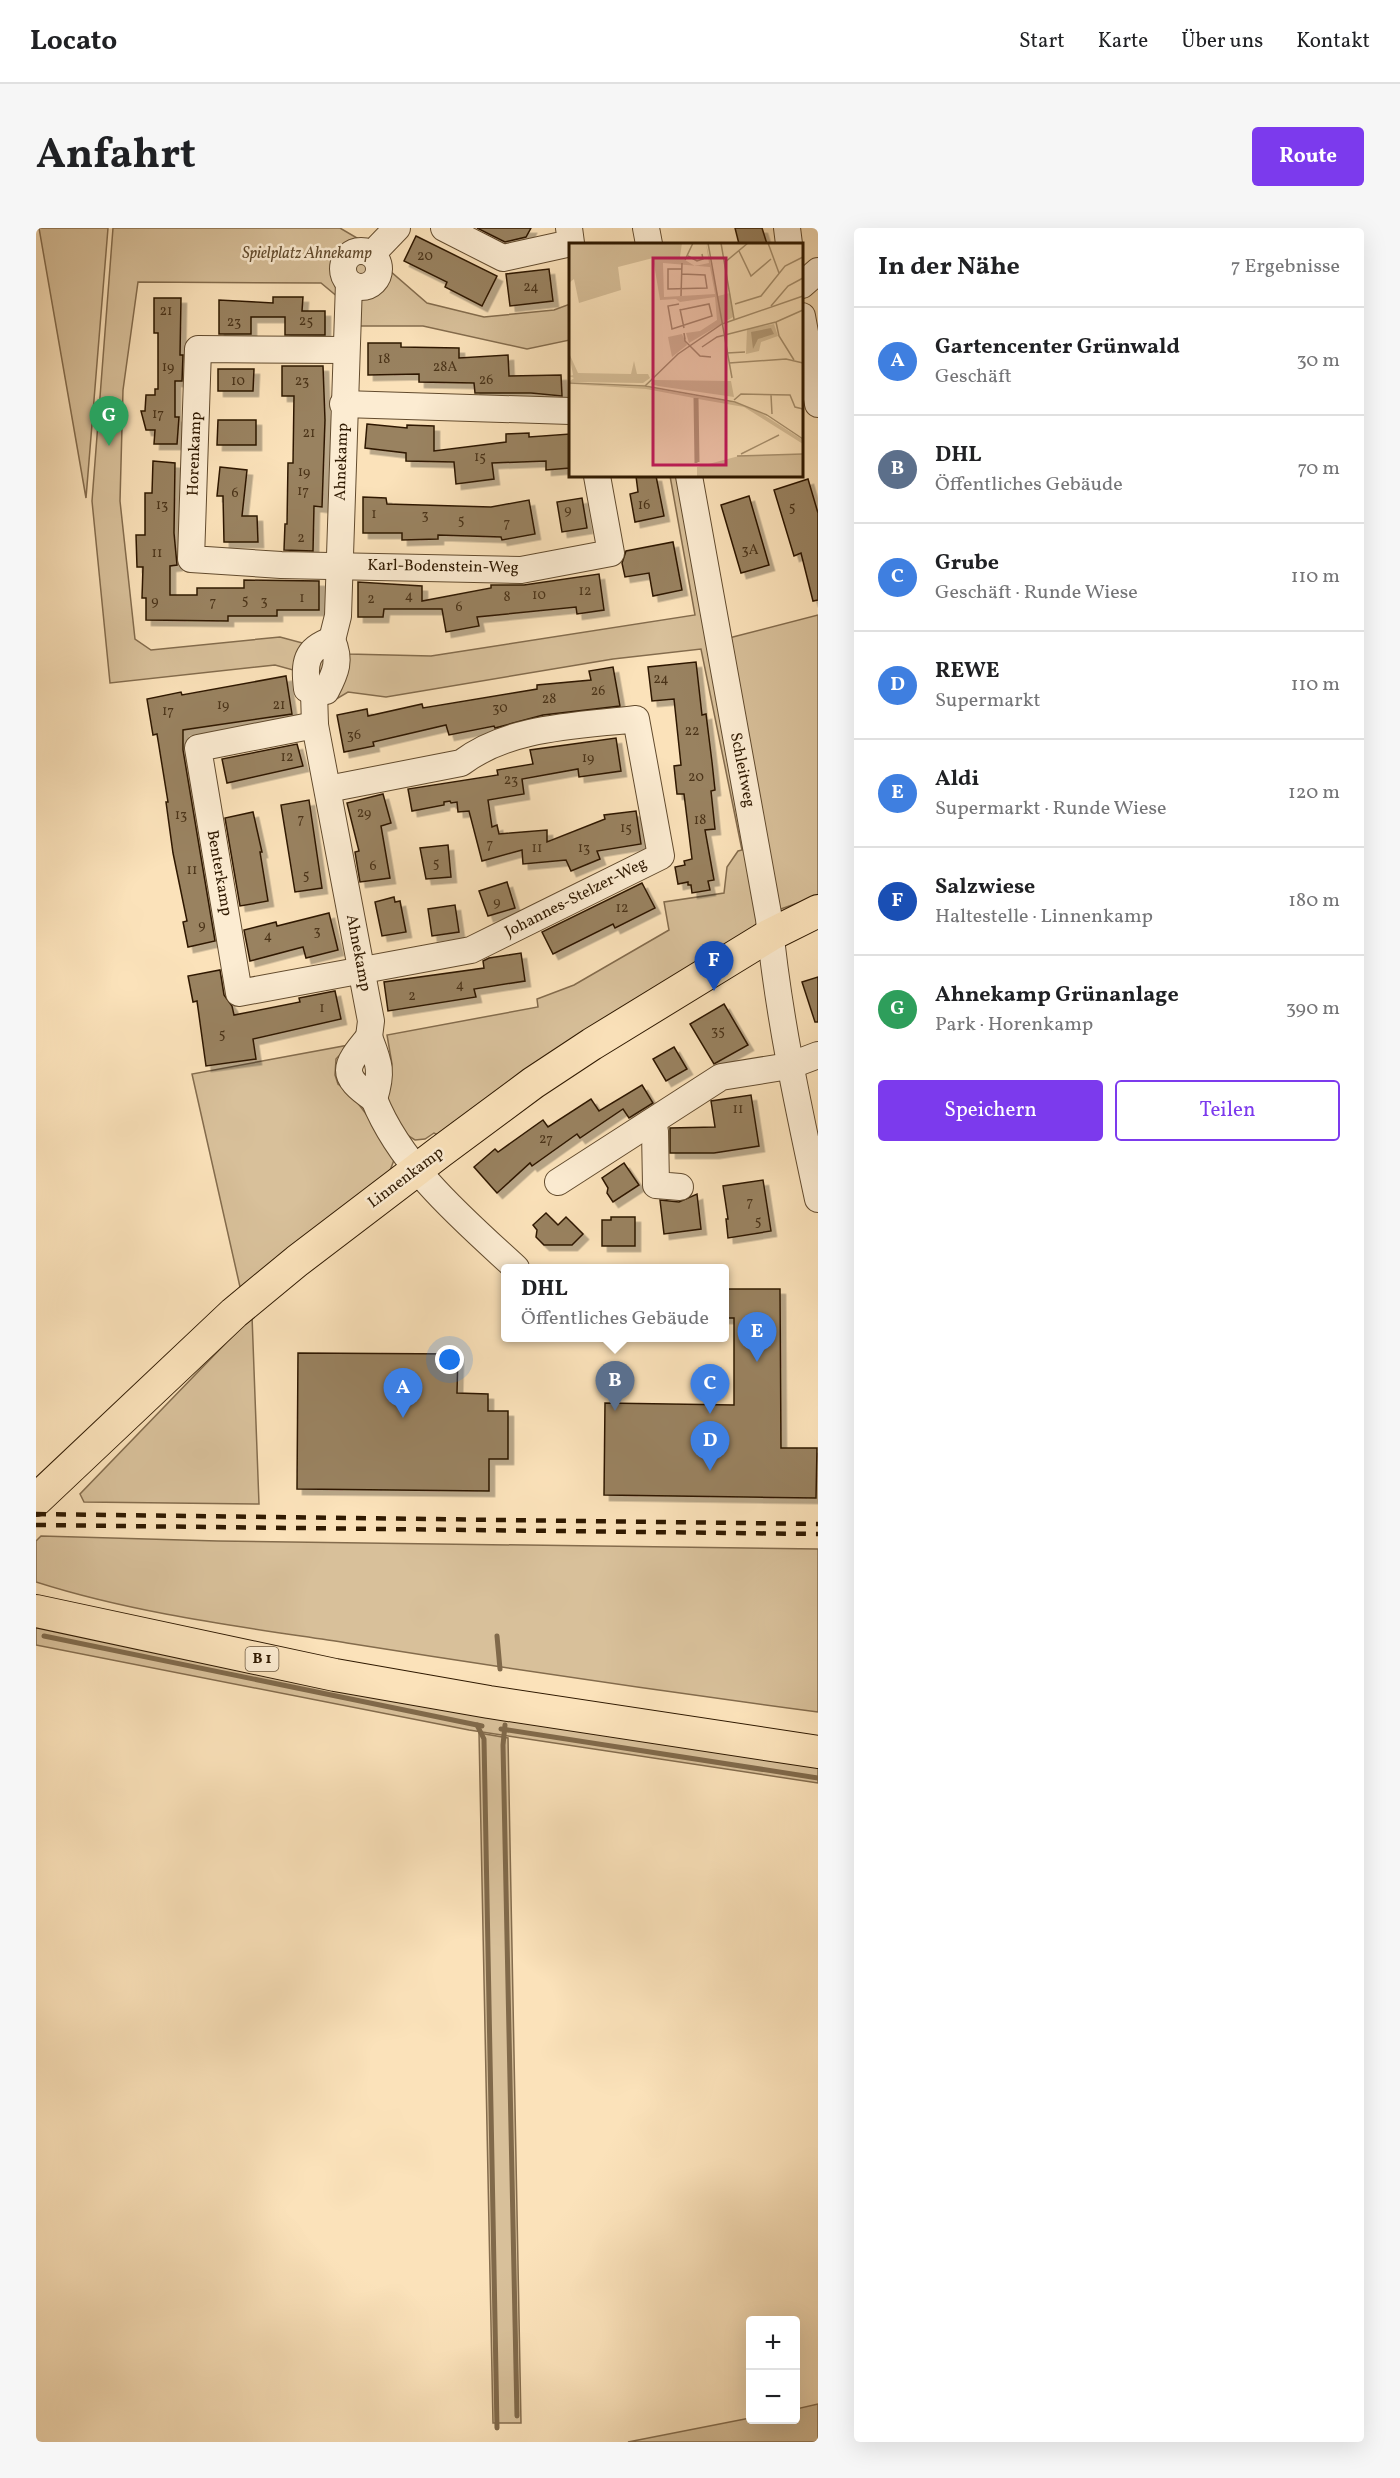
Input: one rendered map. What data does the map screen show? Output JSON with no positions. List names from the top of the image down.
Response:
{
  "streets": {
    "main road": ["Linnenkamp", "B 1"],
    "street": [
      "Horenkamp",
      "Ahnekamp",
      "Karl-Bodenstein-Weg",
      "Schleitweg",
      "Benterkamp",
      "Johannes-Stelzer-Weg"
    ]
  },
  "crossings": [
    ["Horenkamp", "Ahnekamp"],
    ["Horenkamp", "Karl-Bodenstein-Weg"],
    ["Ahnekamp", "Karl-Bodenstein-Weg"],
    ["Ahnekamp", "Benterkamp"],
    ["Ahnekamp", "Johannes-Stelzer-Weg"],
    ["Ahnekamp", "Linnenkamp"],
    ["Schleitweg", "Linnenkamp"],
    ["Benterkamp", "Johannes-Stelzer-Weg"]
  ],
  "parks": ["Spielplatz Ahnekamp"],
  "house_numbers": [
    "20",
    "24",
    "21",
    "25",
    "23",
    "18",
    "19",
    "28A",
    "26",
    "10",
    "23",
    "17",
    "21",
    "15",
    "19",
    "17",
    "6",
    "13",
    "16",
    "5",
    "9",
    "1",
    "3",
    "5",
    "7",
    "2",
    "3A",
    "11",
    "12",
    "10",
    "4",
    "8",
    "1",
    "2",
    "5",
    "9",
    "3",
    "7",
    "6",
    "24",
    "26",
    "28",
    "19",
    "21",
    "30",
    "17",
    "22",
    "36",
    "12",
    "19",
    "20",
    "23",
    "29",
    "13",
    "7",
    "18",
    "15",
    "7",
    "11",
    "13",
    "5",
    "6",
    "11",
    "5",
    "9",
    "12",
    "9",
    "3",
    "4",
    "4",
    "2",
    "1",
    "35",
    "5",
    "11",
    "27",
    "7",
    "5"
  ],
  "page": {
    "header": "Locato",
    "nav": [
      "Start",
      "Karte",
      "Über uns",
      "Kontakt"
    ],
    "title": "Anfahrt",
    "buttons": [
      "Route",
      ["Speichern", "Teilen"]
    ],
    "heading": ["In der Nähe", "7 Ergebnisse"],
    "list": [
      {
        "mark": "A",
        "name": "Gartencenter Grünwald",
        "note": "Geschäft",
        "value": "30 m"
      },
      {
        "mark": "B",
        "name": "DHL",
        "note": "Öffentliches Gebäude",
        "value": "70 m"
      },
      {
        "mark": "C",
        "name": "Grube",
        "note": "Geschäft · Runde Wiese",
        "value": "110 m"
      },
      {
        "mark": "D",
        "name": "REWE",
        "note": "Supermarkt",
        "value": "110 m"
      },
      {
        "mark": "E",
        "name": "Aldi",
        "note": "Supermarkt · Runde Wiese",
        "value": "120 m"
      },
      {
        "mark": "F",
        "name": "Salzwiese",
        "note": "Haltestelle · Linnenkamp",
        "value": "180 m"
      },
      {
        "mark": "G",
        "name": "Ahnekamp Grünanlage",
        "note": "Park · Horenkamp",
        "value": "390 m"
      }
    ],
    "pins": [
      "G",
      "F",
      "E",
      "B",
      "C",
      "A",
      "D"
    ],
    "popup": ["DHL", "Öffentliches Gebäude"],
    "map_buttons": ["+", "−"]
  }
}
